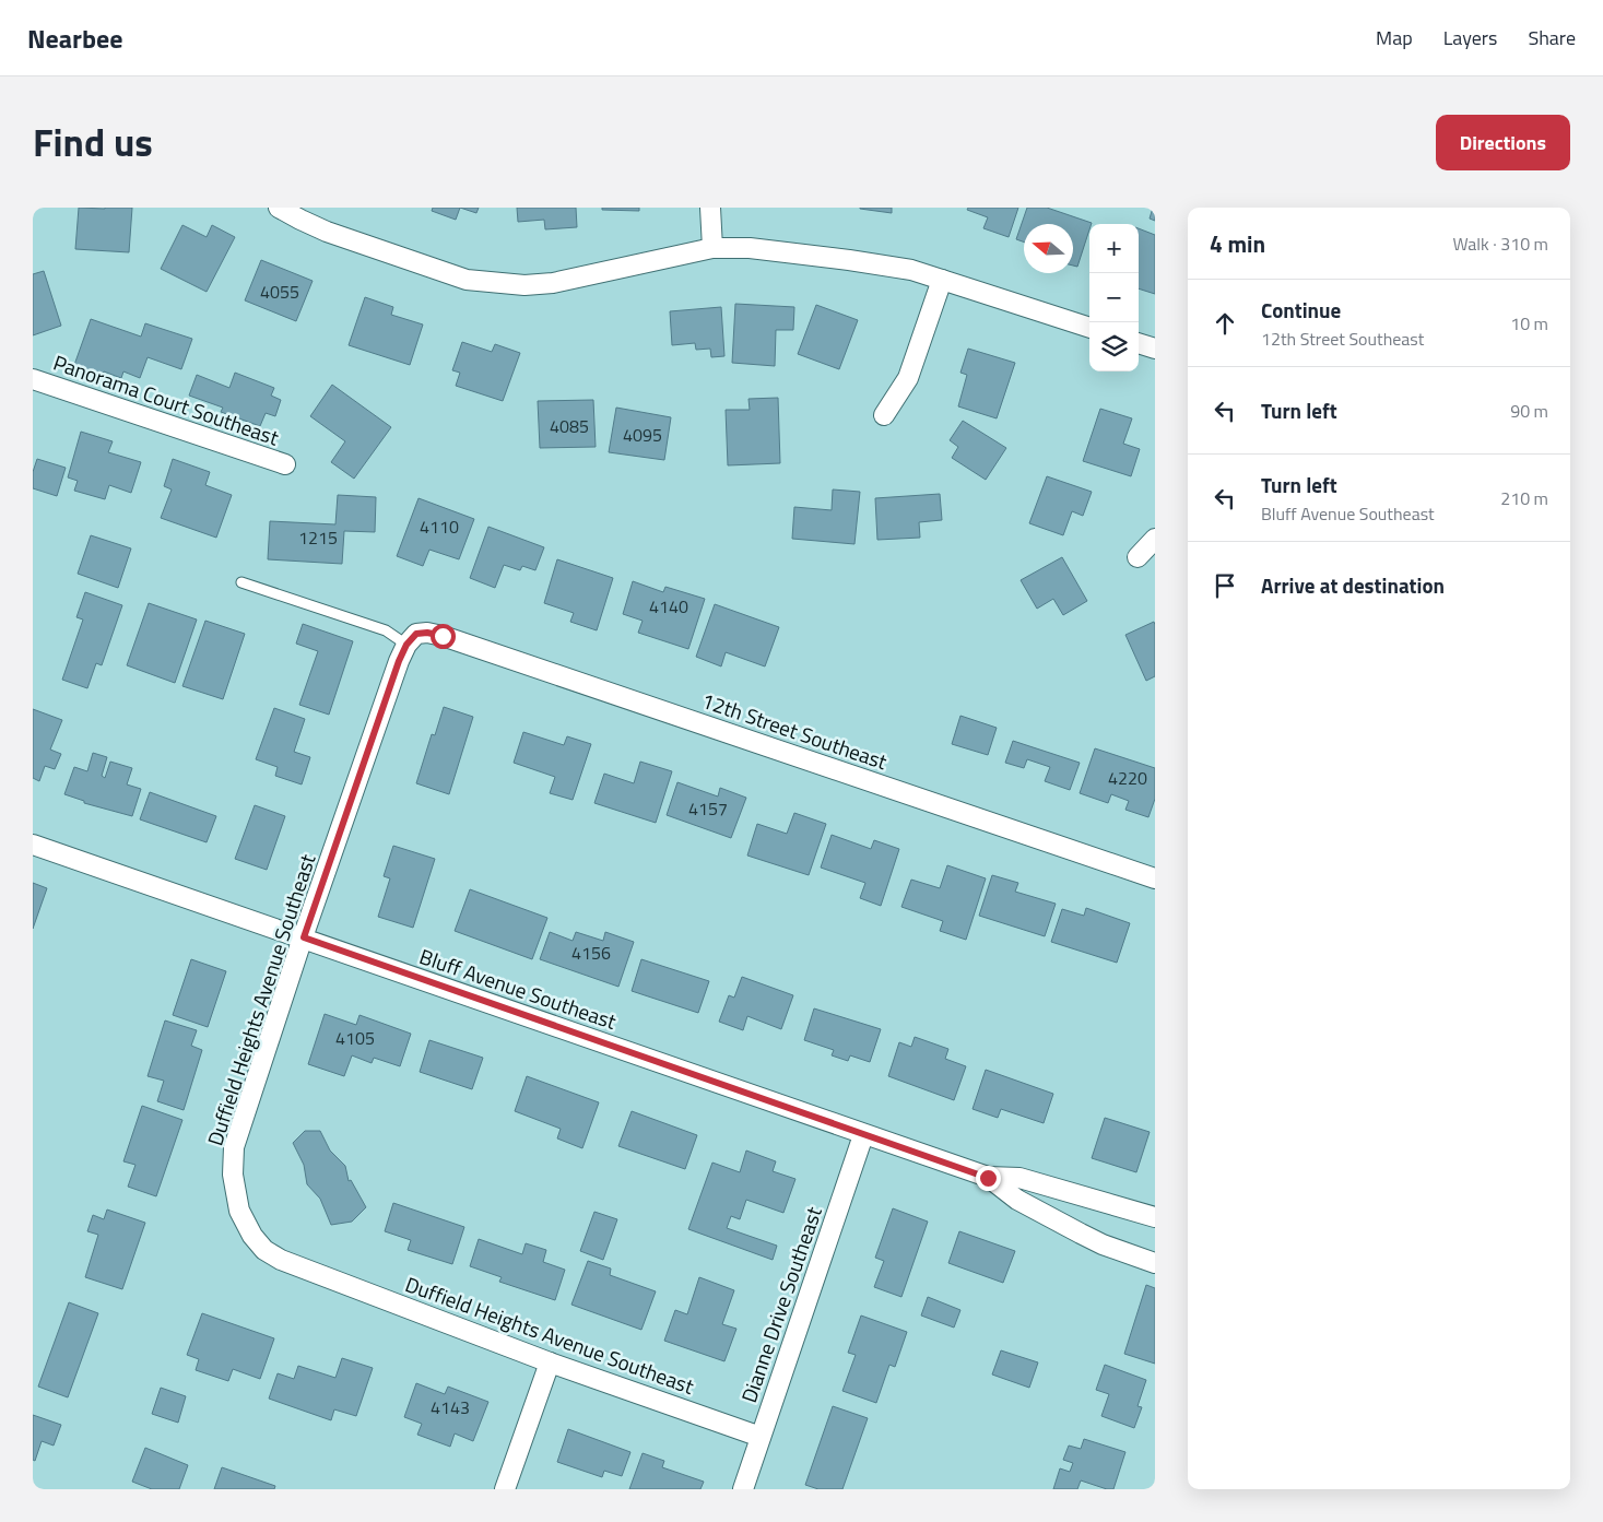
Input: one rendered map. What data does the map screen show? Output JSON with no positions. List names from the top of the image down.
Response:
{
  "streets": {
    "street": [
      "Panorama Court Southeast",
      "12th Street Southeast",
      "Bluff Avenue Southeast",
      "Duffield Heights Avenue Southeast",
      "Dianne Drive Southeast"
    ]
  },
  "crossings": [
    ["12th Street Southeast", "Duffield Heights Avenue Southeast"],
    ["Bluff Avenue Southeast", "Duffield Heights Avenue Southeast"],
    ["Bluff Avenue Southeast", "Dianne Drive Southeast"],
    ["Duffield Heights Avenue Southeast", "Dianne Drive Southeast"]
  ],
  "house_numbers": [
    "4055",
    "4085",
    "4095",
    "4110",
    "1215",
    "4140",
    "4220",
    "4157",
    "4156",
    "4105",
    "4143"
  ],
  "north": "left",
  "page": {
    "header": "Nearbee",
    "nav": ["Map", "Layers", "Share"],
    "title": "Find us",
    "buttons": "Directions",
    "heading": ["4 min", "Walk · 310 m"],
    "map_buttons": ["+", "−"],
    "list": [
      ["Continue", "12th Street Southeast", "10 m"],
      ["Turn left", "90 m"],
      ["Turn left", "Bluff Avenue Southeast", "210 m"],
      "Arrive at destination"
    ]
  }
}
